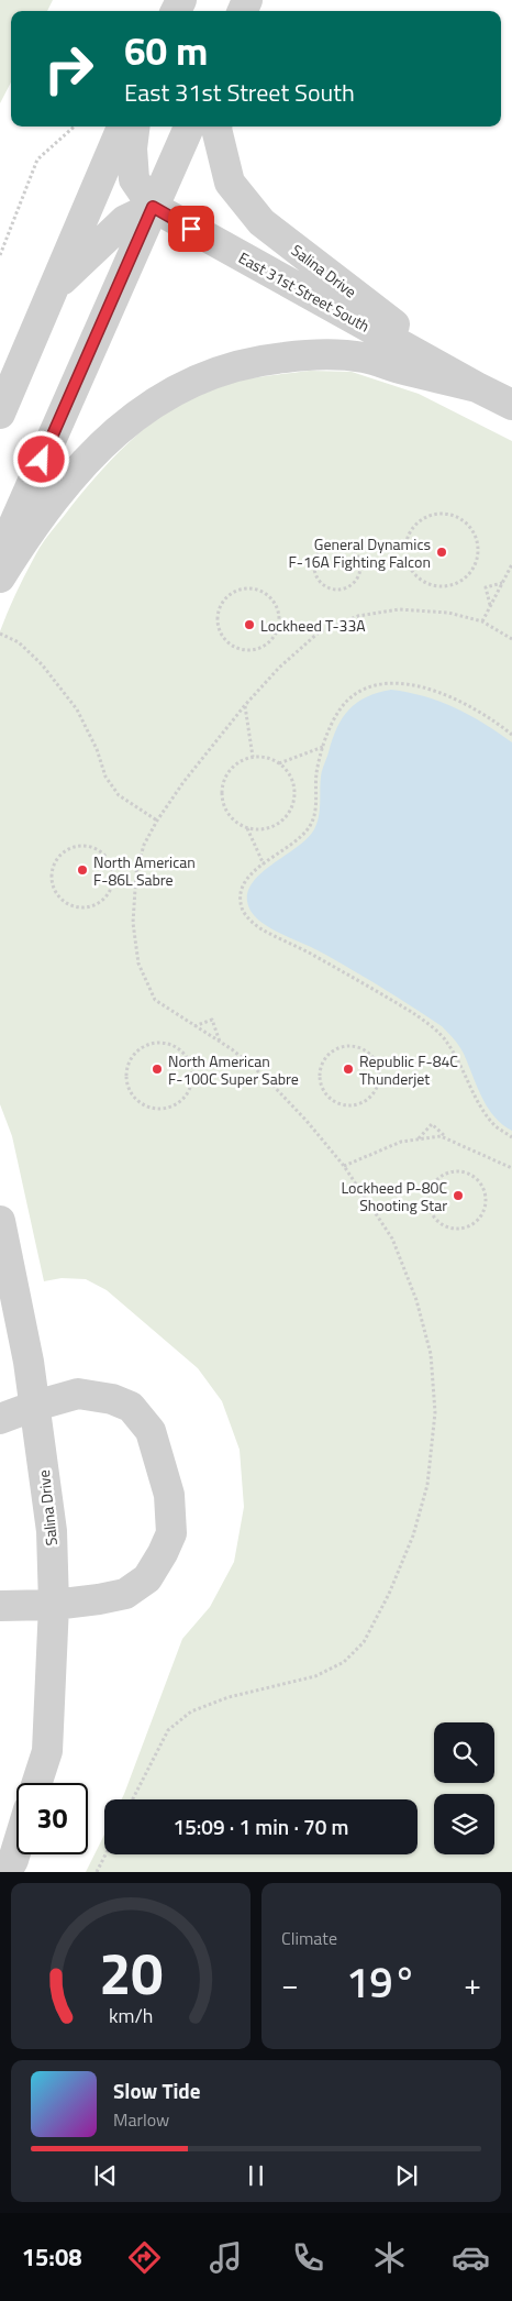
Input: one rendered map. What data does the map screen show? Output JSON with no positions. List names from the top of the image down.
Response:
{
  "streets": {
    "street": ["Salina Drive", "East 31st Street South"]
  },
  "crossings": [
    ["Salina Drive", "East 31st Street South"]
  ],
  "places": [
    "General Dynamics F-16A Fighting Falcon",
    "Lockheed T-33A",
    "North American F-86L Sabre",
    "North American F-100C Super Sabre",
    "Republic F-84C Thunderjet",
    "Lockheed P-80C Shooting Star"
  ],
  "page": {
    "turn": ["60 m", "East 31st Street South"],
    "limit": "30",
    "trip": "15:09 · 1 min · 70 m",
    "tile": "Climate",
    "heat": ["−", "19°", "+"],
    "song": ["Slow Tide", "Marlow"],
    "tabs": "15:08",
    "gauge": ["20", "km/h"]
  }
}
